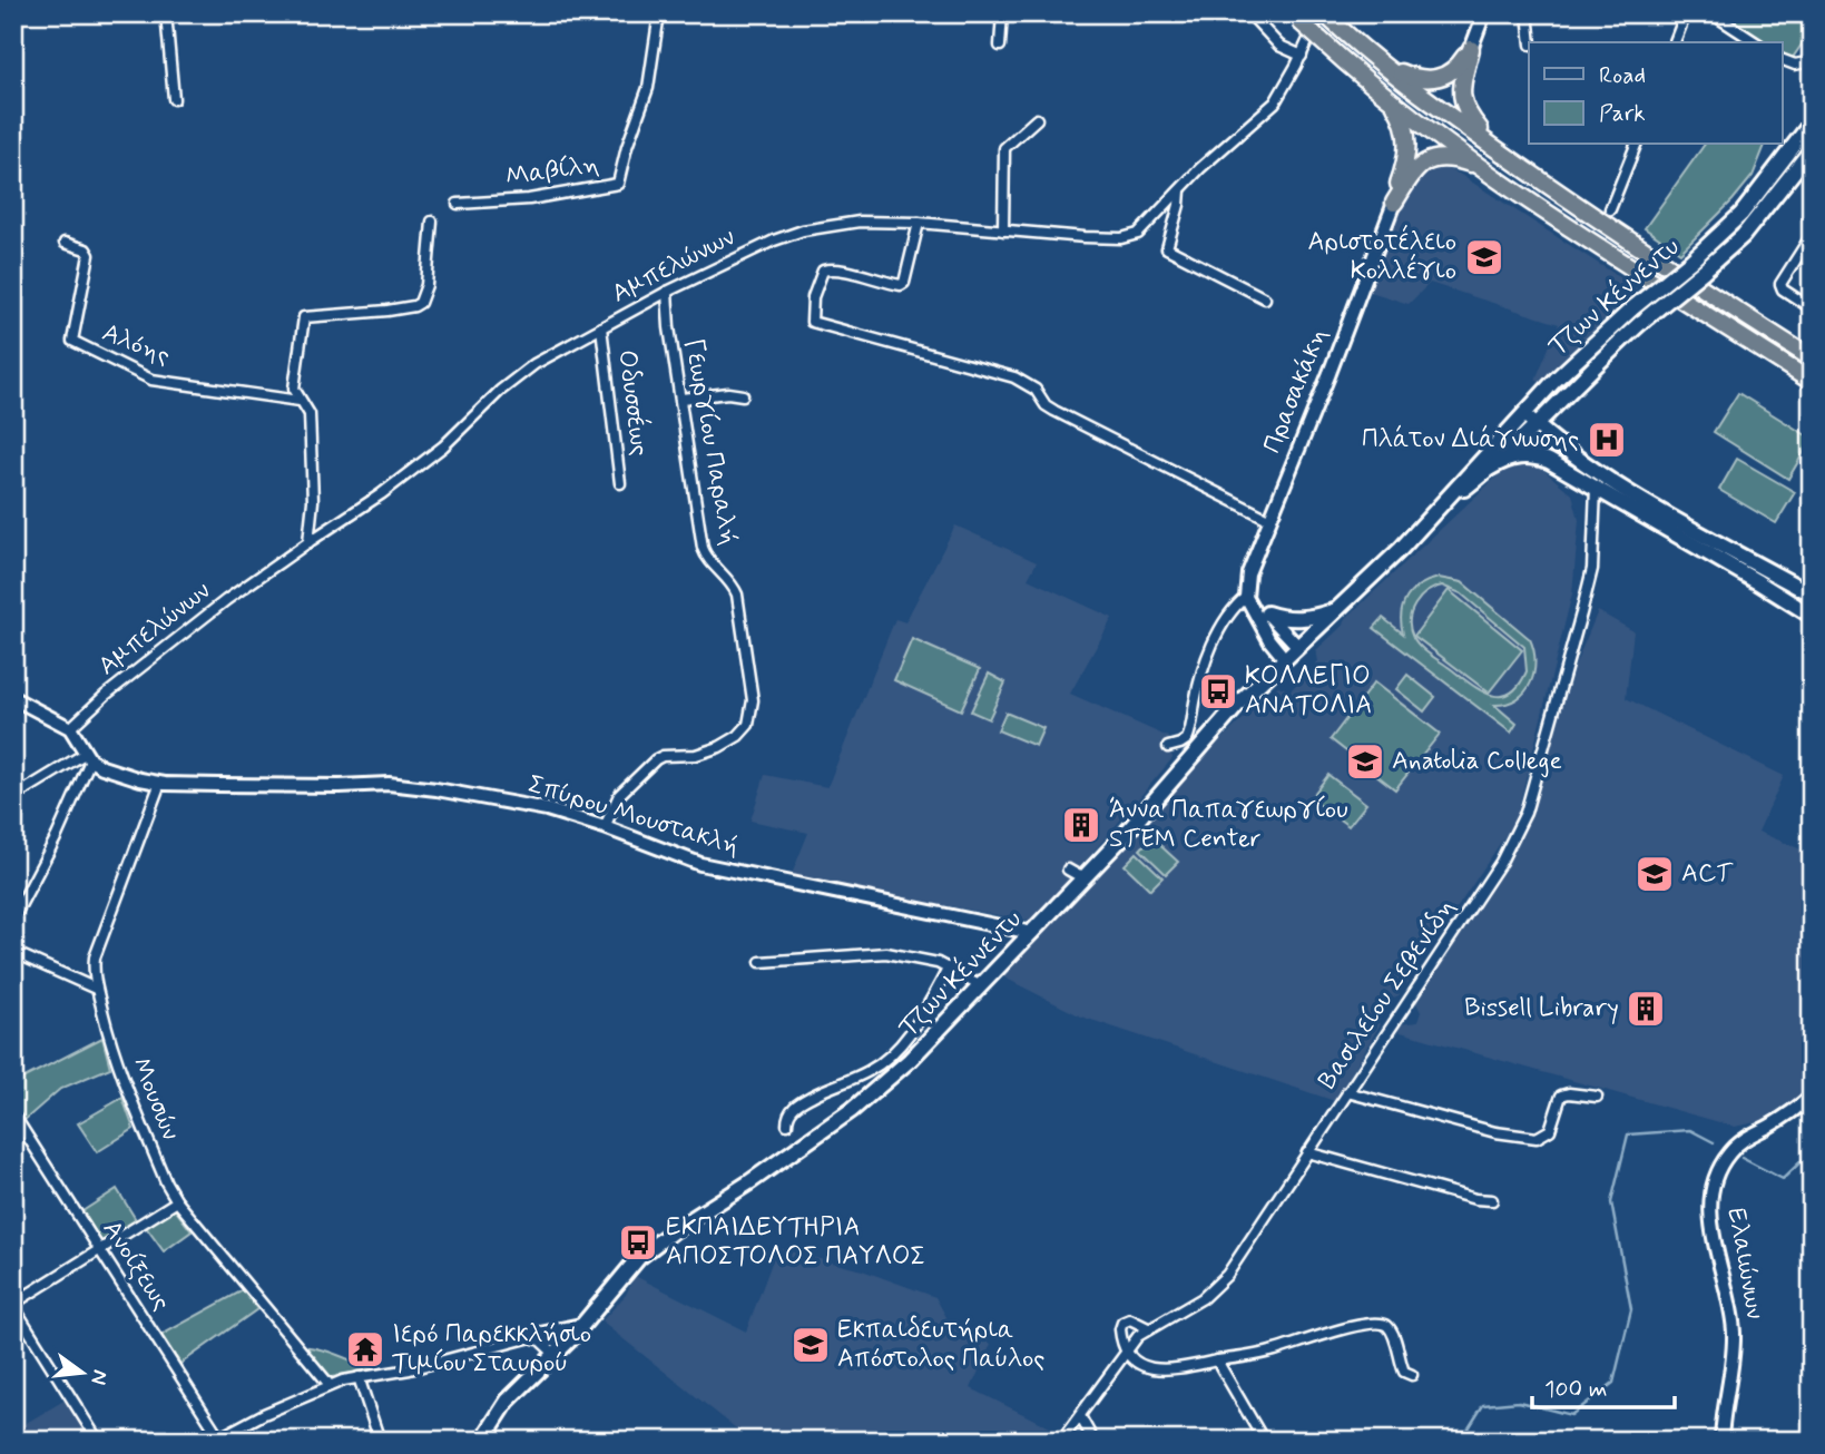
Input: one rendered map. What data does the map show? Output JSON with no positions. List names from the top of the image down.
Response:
{
  "streets": {
    "main road": ["Τζων Κέννεντυ"],
    "street": [
      "Μαβίλη",
      "Αμπελώνων",
      "Αλόης",
      "Πρασακάκη",
      "Οδυσσέως",
      "Γεωργίου Παραλή",
      "Σπύρου Μουστακλή",
      "Βασιλείου Σεβενίδη",
      "Μουσών",
      "Ελαιώνων",
      "Ανοίξεως"
    ]
  },
  "crossings": [
    ["Αμπελώνων", "Οδυσσέως"],
    ["Αμπελώνων", "Γεωργίου Παραλή"],
    ["Τζων Κέννεντυ", "Σπύρου Μουστακλή"],
    ["Γεωργίου Παραλή", "Σπύρου Μουστακλή"],
    ["Σπύρου Μουστακλή", "Μουσών"]
  ],
  "places": {
    "school or university": [
      "Αριστοτέλειο Κολλέγιο",
      "Anatolia College",
      "ACT",
      "Εκπαιδευτήρια Απόστολος Παύλος"
    ],
    "hospital": ["Πλάτον Διάγνωσης"],
    "bus stop": ["ΚΟΛΛΕΓΙΟ ΑΝΑΤΟΛΙΑ", "ΕΚΠΑΙΔΕΥΤΗΡΙΑ ΑΠΟΣΤΟΛΟΣ ΠΑΥΛΟΣ"],
    "building": ["Άννα Παπαγεωργίου STEM Center", "Bissell Library"],
    "temple": ["Ιερό Παρεκκλήσιο Τιμίου Σταυρού"]
  },
  "legend": ["Road", "Park"],
  "scale_bar": "100 m",
  "north": "right"
}
